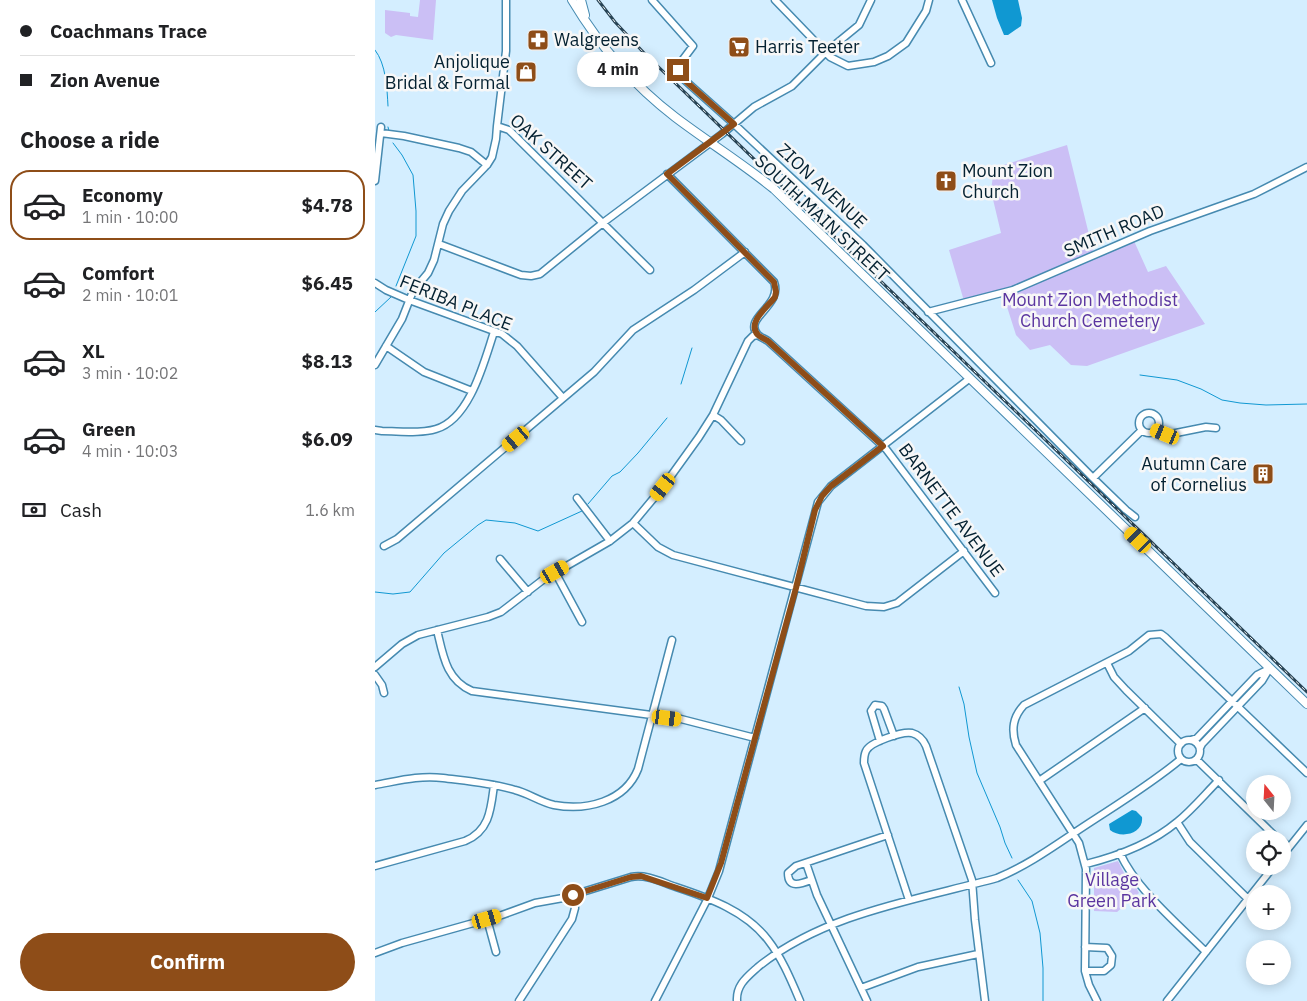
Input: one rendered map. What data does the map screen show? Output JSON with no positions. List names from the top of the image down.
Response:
{
  "streets": {
    "main road": ["SOUTH MAIN STREET"],
    "street": [
      "OAK STREET",
      "ZION AVENUE",
      "SMITH ROAD",
      "FERIBA PLACE",
      "BARNETTE AVENUE"
    ]
  },
  "crossings": [
    ["ZION AVENUE", "SMITH ROAD"]
  ],
  "parks": ["Mount Zion Methodist Church Cemetery", "Village Green Park"],
  "places": {
    "pharmacy": ["Walgreens"],
    "supermarket": ["Harris Teeter"],
    "shop": ["Anjolique Bridal & Formal"],
    "church": ["Mount Zion Church"],
    "building": ["Autumn Care of Cornelius"]
  },
  "north": "top",
  "page": {
    "banner": ["Coachmans Trace", "Zion Avenue"],
    "bubble": "4 min",
    "heading": "Choose a ride",
    "list": [
      {
        "name": "Economy",
        "note": "1 min · 10:00",
        "value": "$4.78"
      },
      {
        "name": "Comfort",
        "note": "2 min · 10:01",
        "value": "$6.45"
      },
      {
        "name": "XL",
        "note": "3 min · 10:02",
        "value": "$8.13"
      },
      {
        "name": "Green",
        "note": "4 min · 10:03",
        "value": "$6.09"
      }
    ],
    "pay": ["Cash", "1.6 km"],
    "map_buttons": ["+", "−"],
    "buttons": "Confirm"
  }
}
